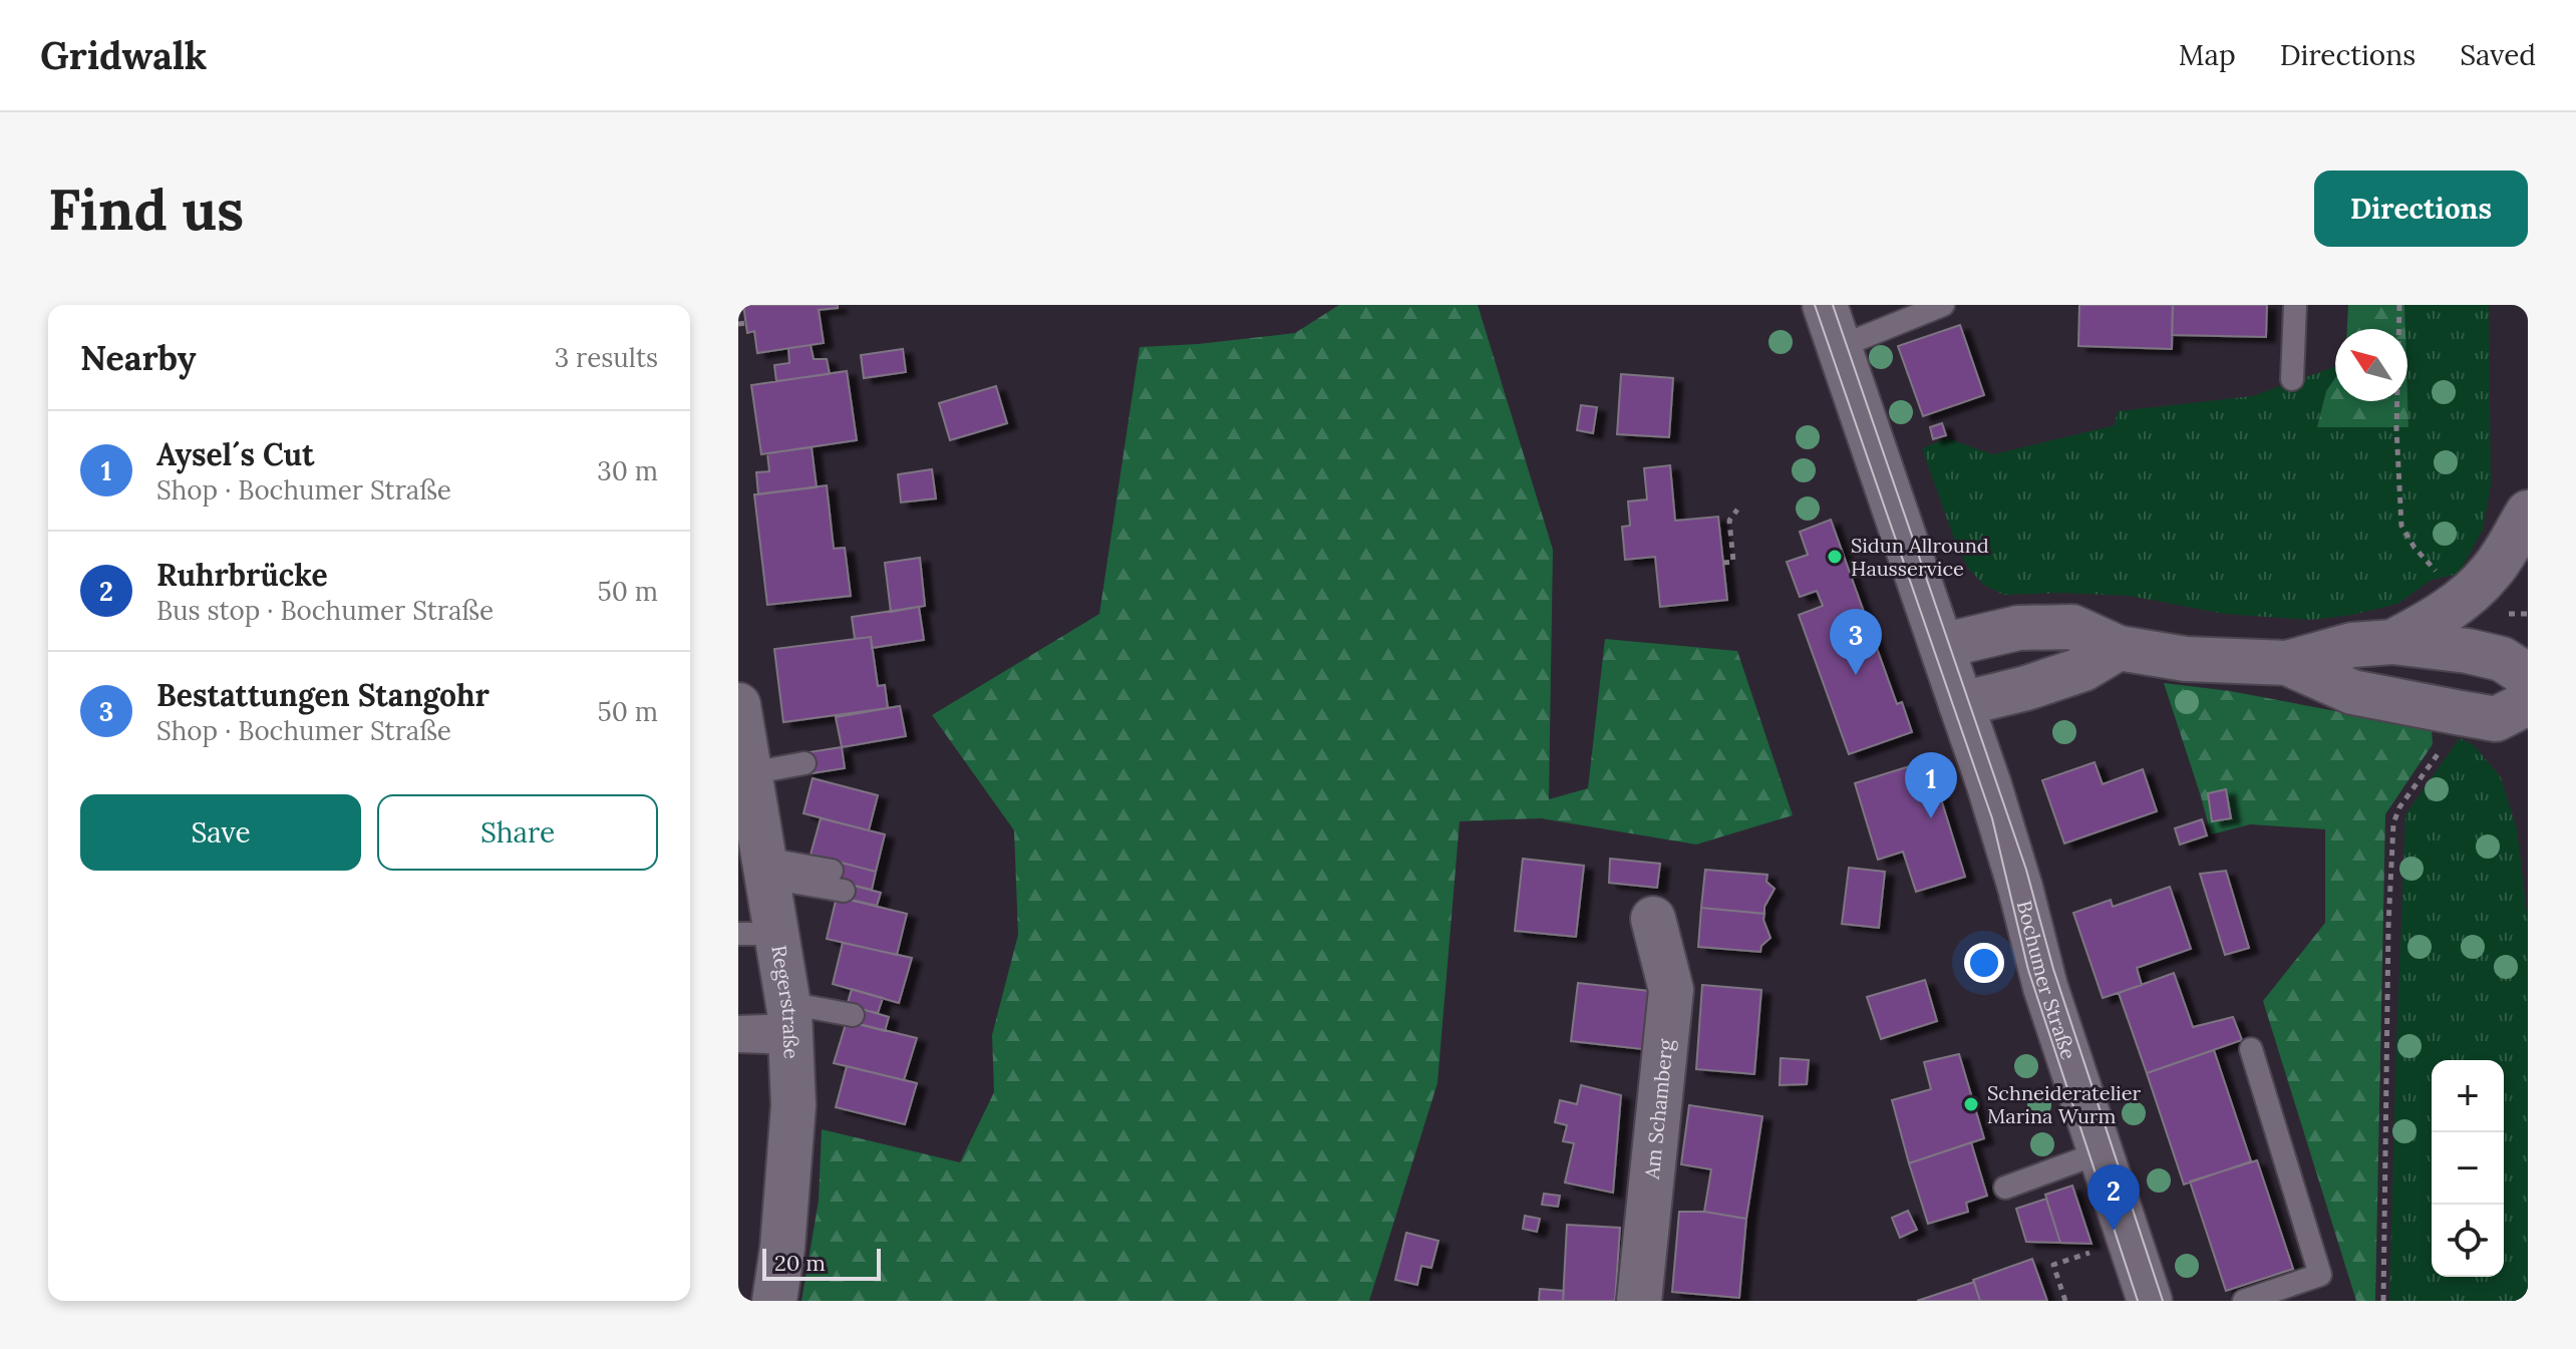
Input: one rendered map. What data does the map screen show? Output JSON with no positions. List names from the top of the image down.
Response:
{
  "streets": {
    "street": ["Bochumer Straße", "Regerstraße", "Am Schamberg"]
  },
  "places": ["Sidun Allround Hausservice", "Schneideratelier Marina Wurm"],
  "scale_bar": "20 m",
  "north": "top left",
  "page": {
    "header": "Gridwalk",
    "nav": ["Map", "Directions", "Saved"],
    "buttons": [
      "Directions",
      ["Save", "Share"]
    ],
    "title": "Find us",
    "heading": ["Nearby", "3 results"],
    "list": [
      {
        "mark": "1",
        "name": "Aysel´s Cut",
        "note": "Shop · Bochumer Straße",
        "value": "30 m"
      },
      {
        "mark": "2",
        "name": "Ruhrbrücke",
        "note": "Bus stop · Bochumer Straße",
        "value": "50 m"
      },
      {
        "mark": "3",
        "name": "Bestattungen Stangohr",
        "note": "Shop · Bochumer Straße",
        "value": "50 m"
      }
    ],
    "pins": ["3", "1", "2"],
    "map_buttons": ["+", "−"],
    "scale": "20 m"
  }
}
